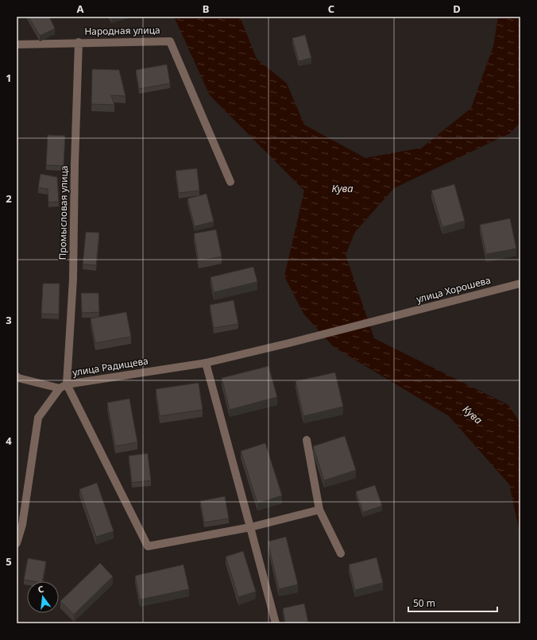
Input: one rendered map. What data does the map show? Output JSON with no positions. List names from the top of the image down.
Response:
{
  "streets": {
    "street": [
      "Народная улица",
      "Промысловая улица",
      "улица Хорошева",
      "улица Радищева"
    ]
  },
  "crossings": [
    ["Народная улица", "Промысловая улица"],
    ["Промысловая улица", "улица Радищева"],
    ["улица Хорошева", "улица Радищева"]
  ],
  "water": ["Кува"],
  "scale_bar": "50 m",
  "north": "top",
  "grid": {
    "columns": [
      "A",
      "B",
      "C",
      "D"
    ],
    "rows": [
      "1",
      "2",
      "3",
      "4",
      "5"
    ]
  }
}
